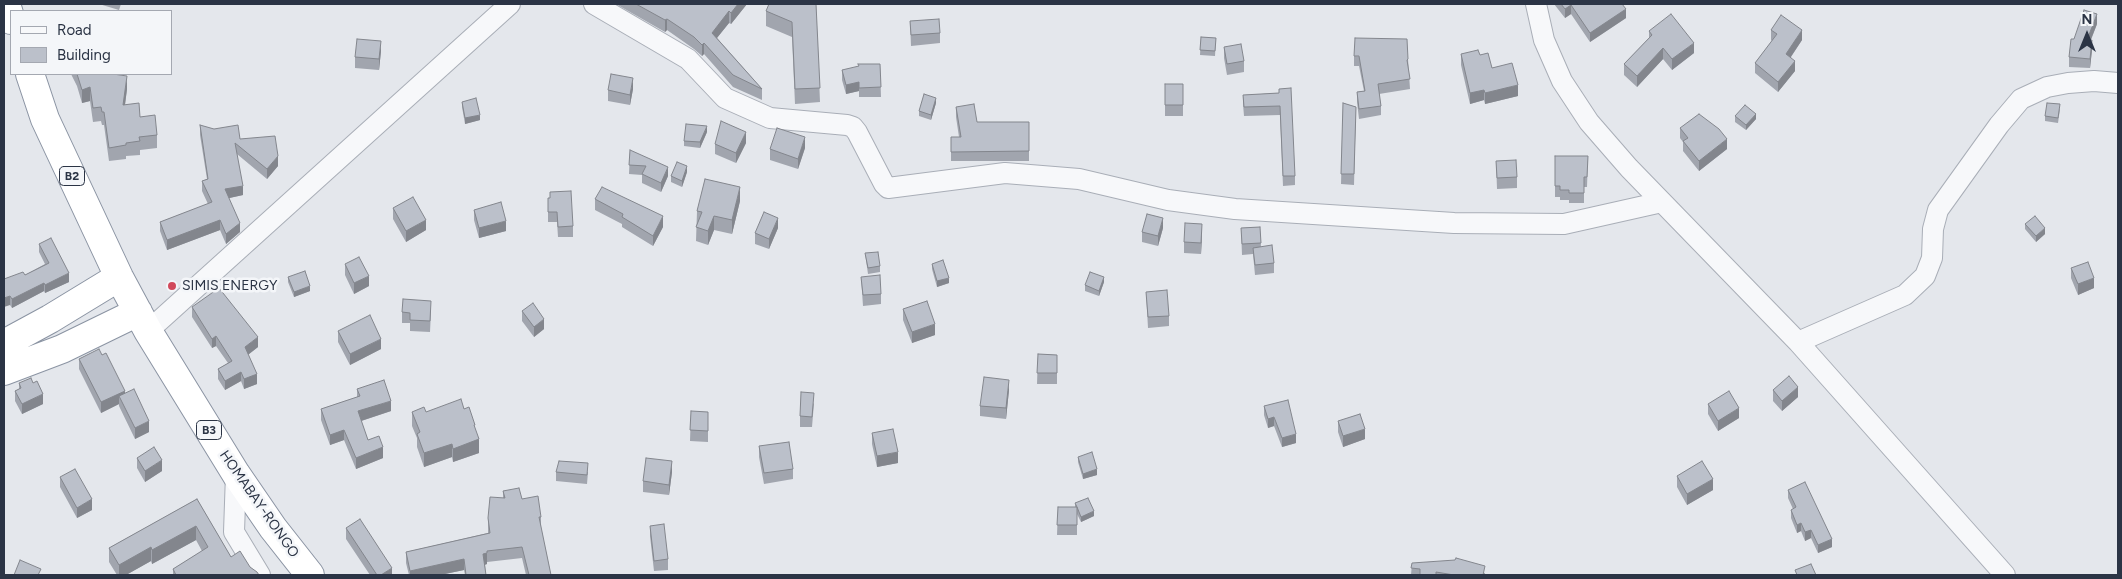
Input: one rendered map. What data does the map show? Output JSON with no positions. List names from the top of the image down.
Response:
{
  "streets": {
    "highway": ["B2", "B3", "HOMABAY-RONGO"]
  },
  "crossings": [
    ["B2", "HOMABAY-RONGO"]
  ],
  "places": ["SIMIS ENERGY"],
  "legend": ["Road", "Building"],
  "north": "top"
}
